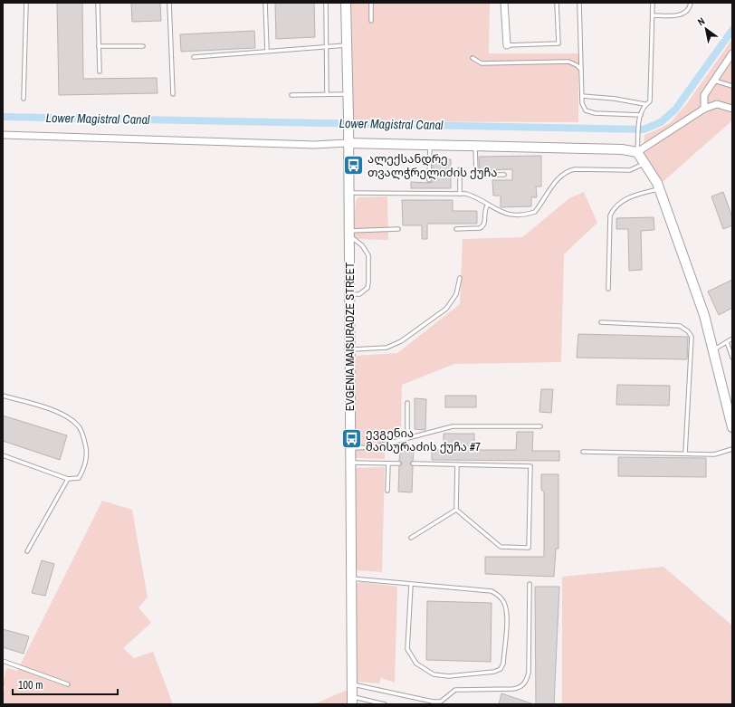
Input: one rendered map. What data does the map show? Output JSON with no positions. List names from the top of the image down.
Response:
{
  "streets": {
    "street": ["EVGENIA MAISURADZE STREET"]
  },
  "water": ["Lower Magistral Canal"],
  "places": {
    "bus stop": ["ალექსანდრე თვალჭრელიძის ქუჩა", "ევგენია მაისურაძის ქუჩა #7"]
  },
  "scale_bar": "100 m",
  "north": "top left"
}
